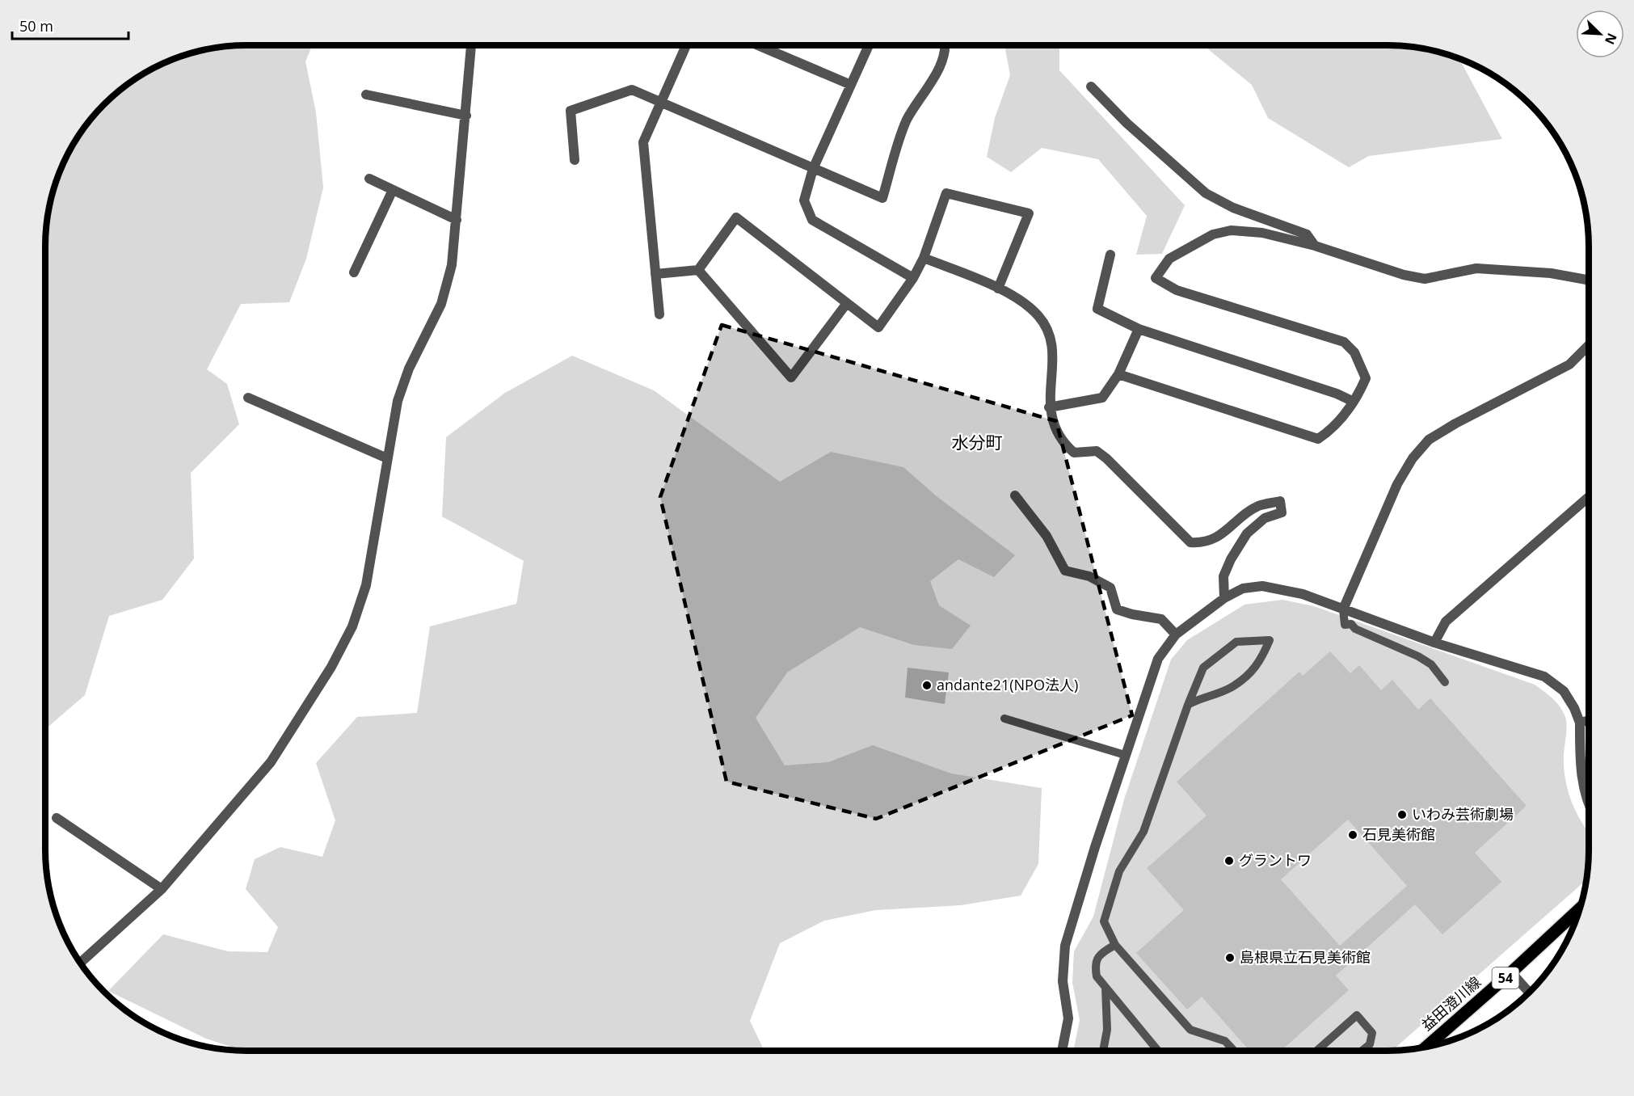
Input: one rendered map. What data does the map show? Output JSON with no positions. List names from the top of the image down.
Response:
{
  "streets": {
    "main road": ["54", "益田澄川線"]
  },
  "districts": ["水分町"],
  "places": [
    "andante21(NPO法人)",
    "いわみ芸術劇場",
    "石見美術館",
    "グラントワ",
    "島根県立石見美術館"
  ],
  "scale_bar": "50 m",
  "north": "bottom right"
}
